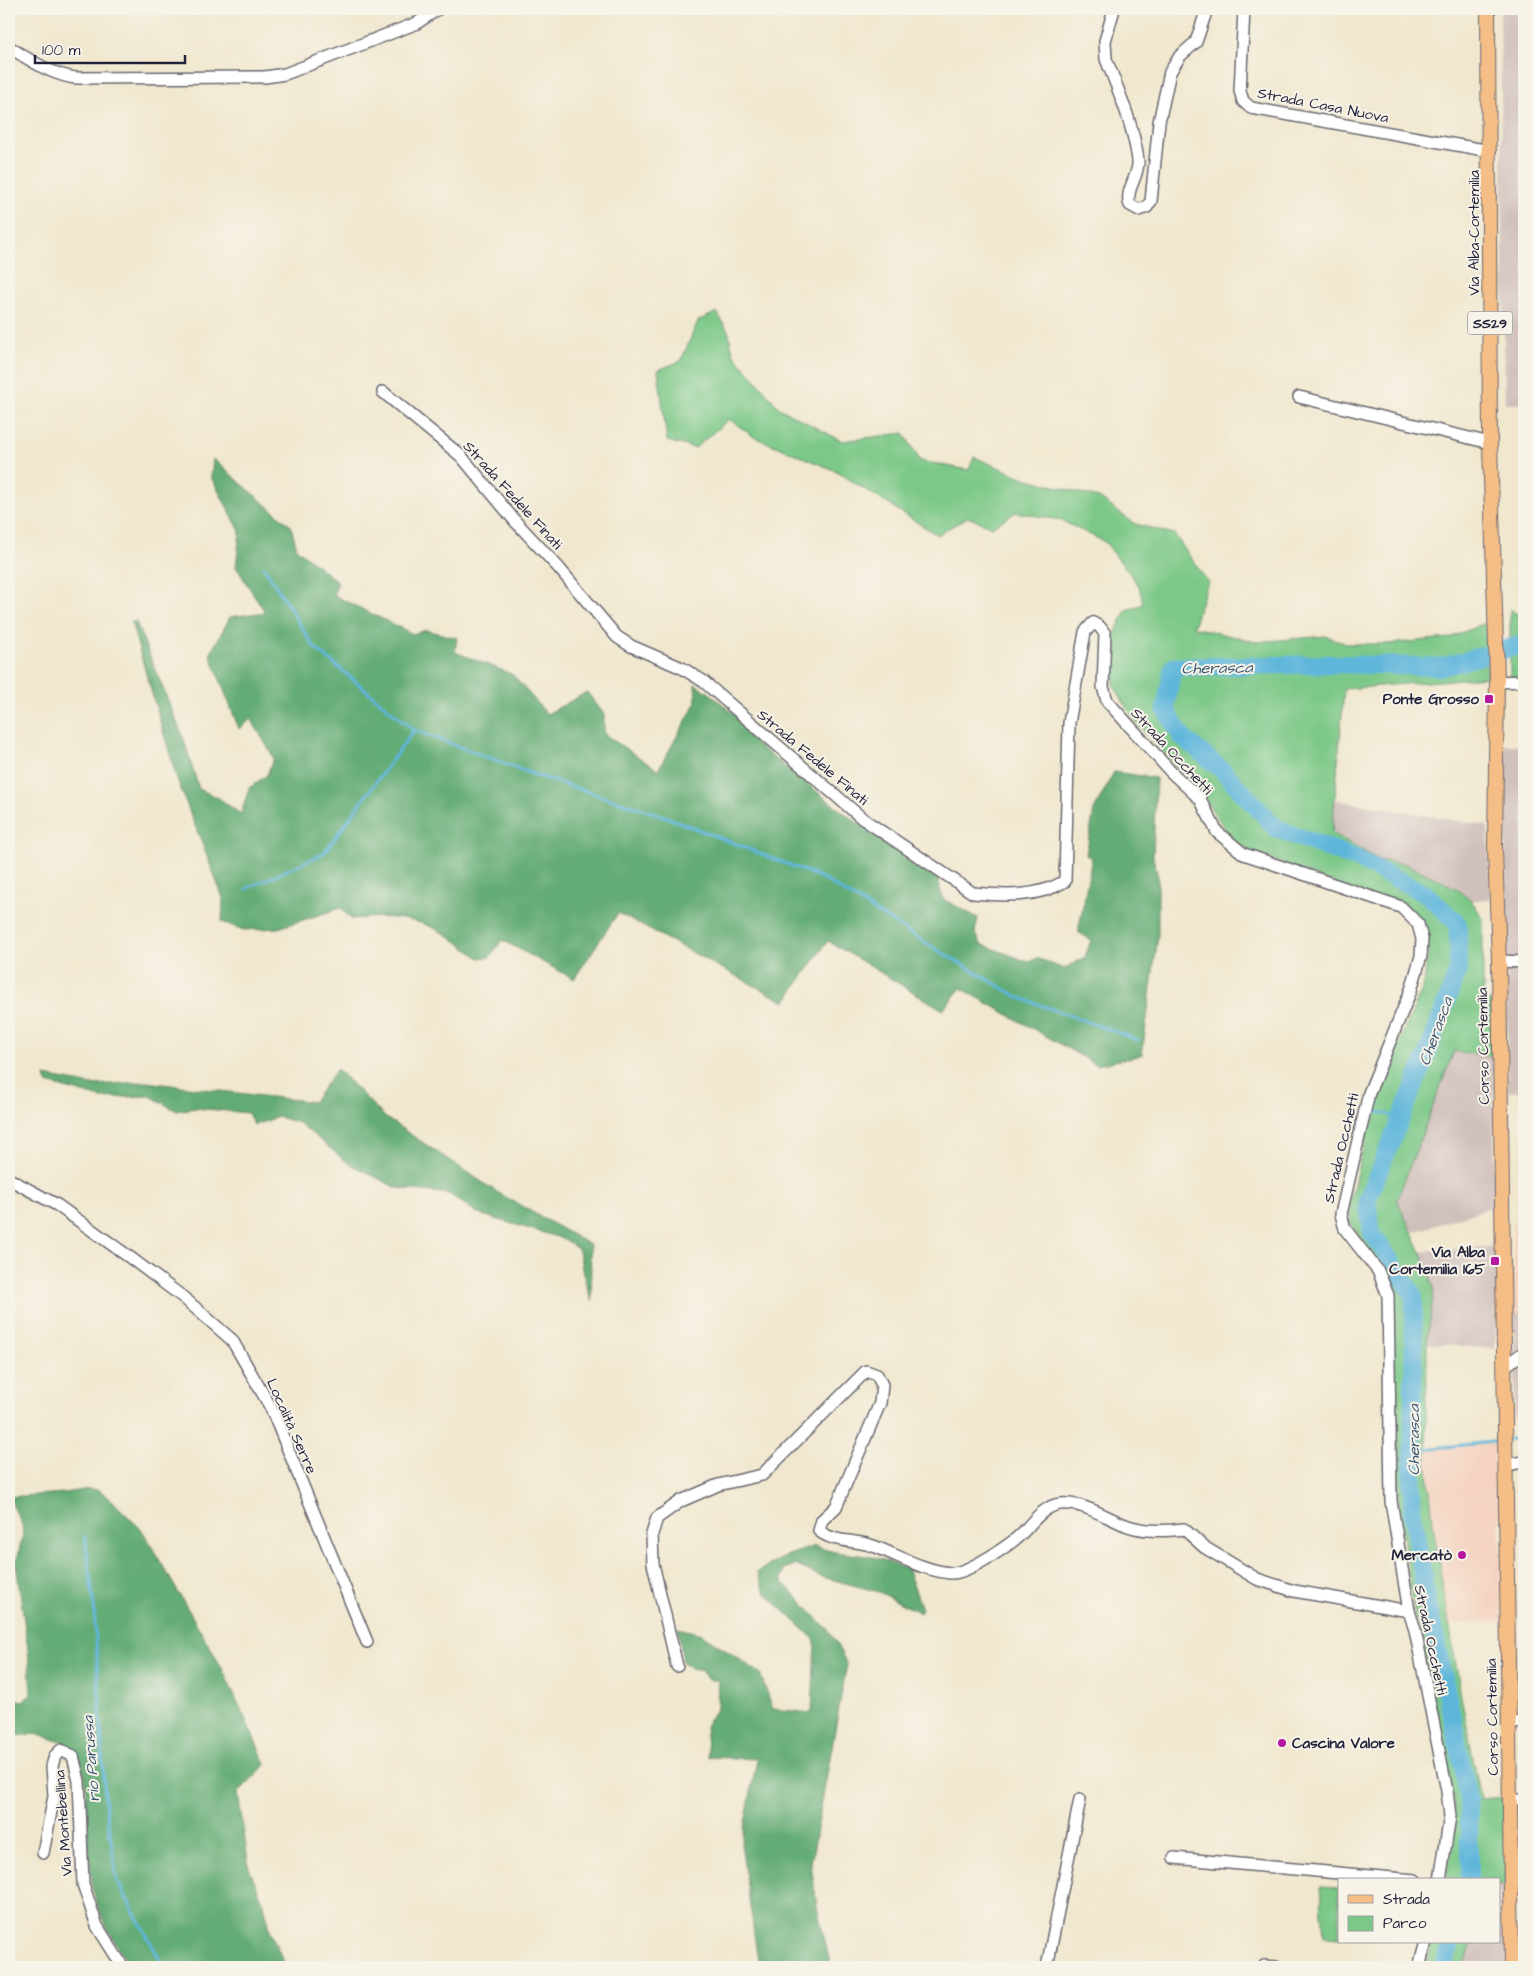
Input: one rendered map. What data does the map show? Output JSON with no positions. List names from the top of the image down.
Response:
{
  "streets": {
    "main road": ["Via Alba-Cortemilia", "SS29", "Corso Cortemilia"],
    "street": [
      "Strada Casa Nuova",
      "Strada Fedele Finati",
      "Strada Occhetti",
      "Località Serre",
      "Via Montebellina"
    ]
  },
  "crossings": [
    ["Strada Casa Nuova", "Via Alba-Cortemilia"],
    ["Via Alba-Cortemilia", "Corso Cortemilia"],
    ["Strada Fedele Finati", "Strada Occhetti"]
  ],
  "water": ["Cherasca", "rio Parussa"],
  "places": {
    "transit": ["Ponte Grosso", "Via Alba Cortemilia 165"],
    "other": ["Mercatò", "Cascina Valore"]
  },
  "legend": ["Strada", "Parco"],
  "scale_bar": "100 m"
}
